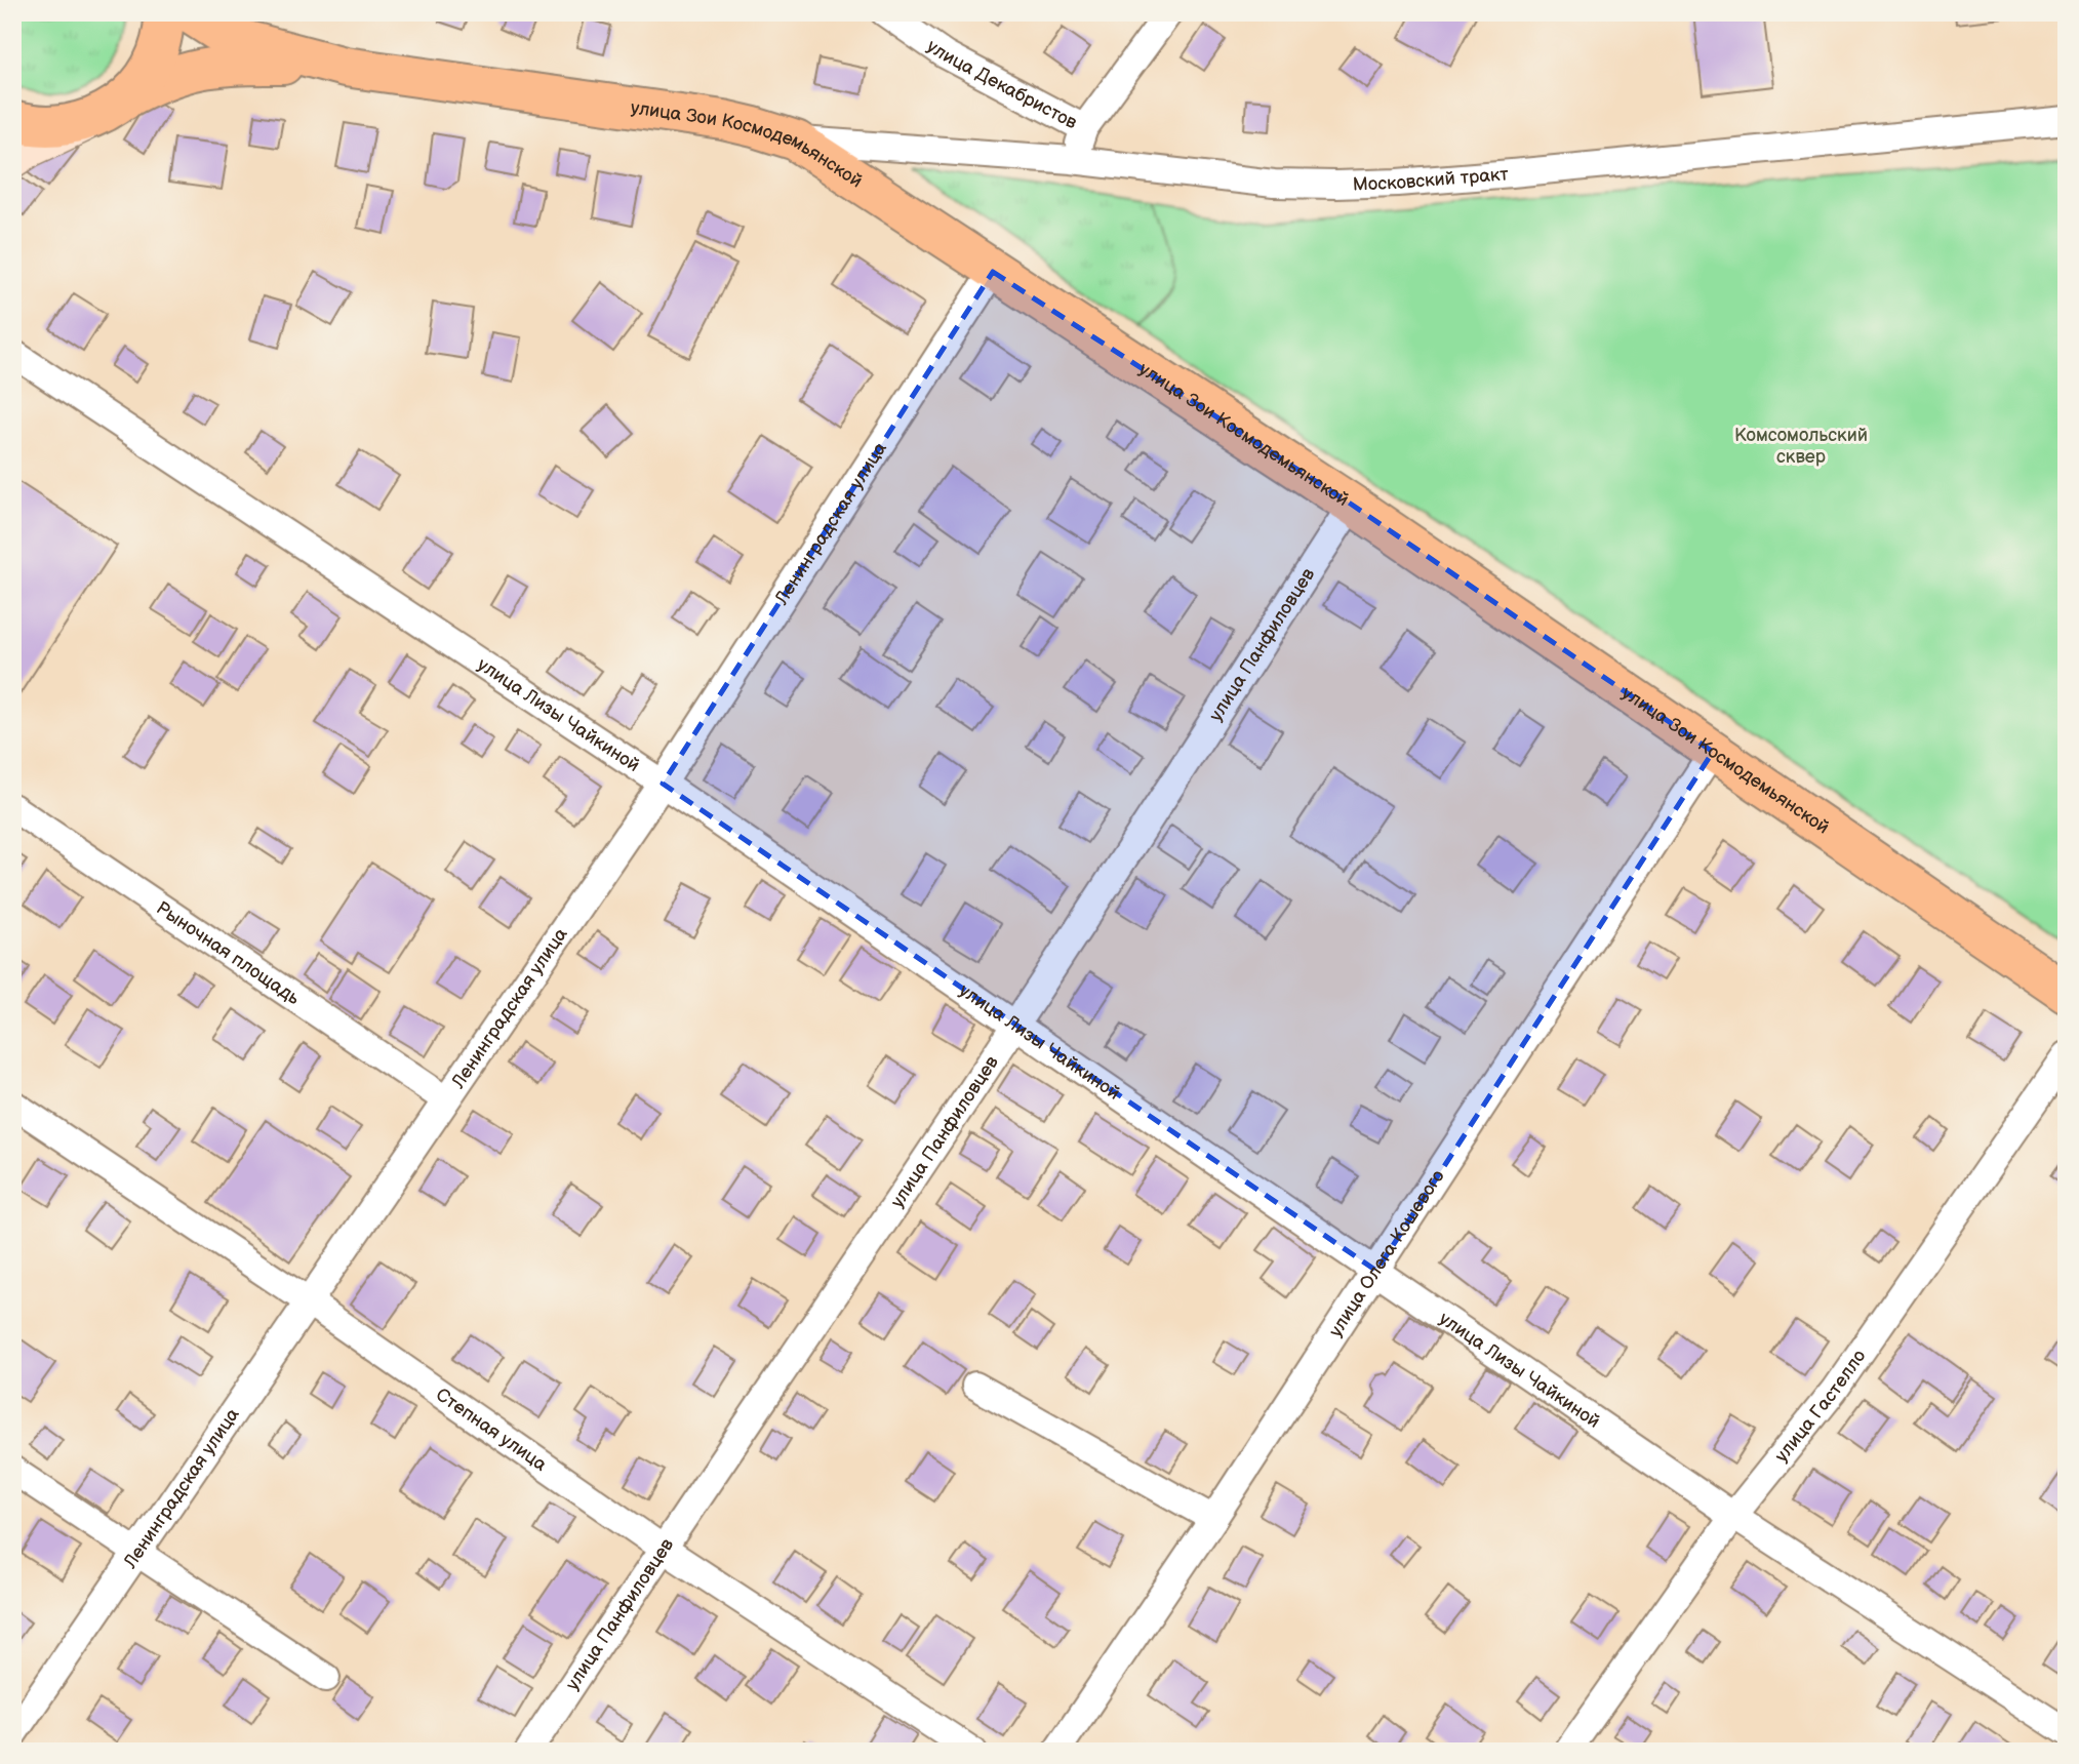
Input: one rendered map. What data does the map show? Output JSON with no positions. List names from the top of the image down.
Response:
{
  "streets": {
    "main road": ["улица Зои Космодемьянской"],
    "street": [
      "улица Декабристов",
      "Московский тракт",
      "Ленинградская улица",
      "улица Панфиловцев",
      "улица Лизы Чайкиной",
      "Рыночная площадь",
      "улица Олега Кошевого",
      "улица Гастелло",
      "Степная улица"
    ]
  },
  "crossings": [
    ["улица Зои Космодемьянской", "Московский тракт"],
    ["улица Зои Космодемьянской", "Ленинградская улица"],
    ["улица Зои Космодемьянской", "улица Панфиловцев"],
    ["улица Зои Космодемьянской", "улица Олега Кошевого"],
    ["Ленинградская улица", "улица Лизы Чайкиной"],
    ["Ленинградская улица", "Рыночная площадь"],
    ["Ленинградская улица", "Степная улица"],
    ["улица Панфиловцев", "улица Лизы Чайкиной"],
    ["улица Панфиловцев", "Степная улица"],
    ["улица Лизы Чайкиной", "улица Олега Кошевого"],
    ["улица Лизы Чайкиной", "улица Гастелло"]
  ],
  "parks": ["Комсомольский сквер"]
}
